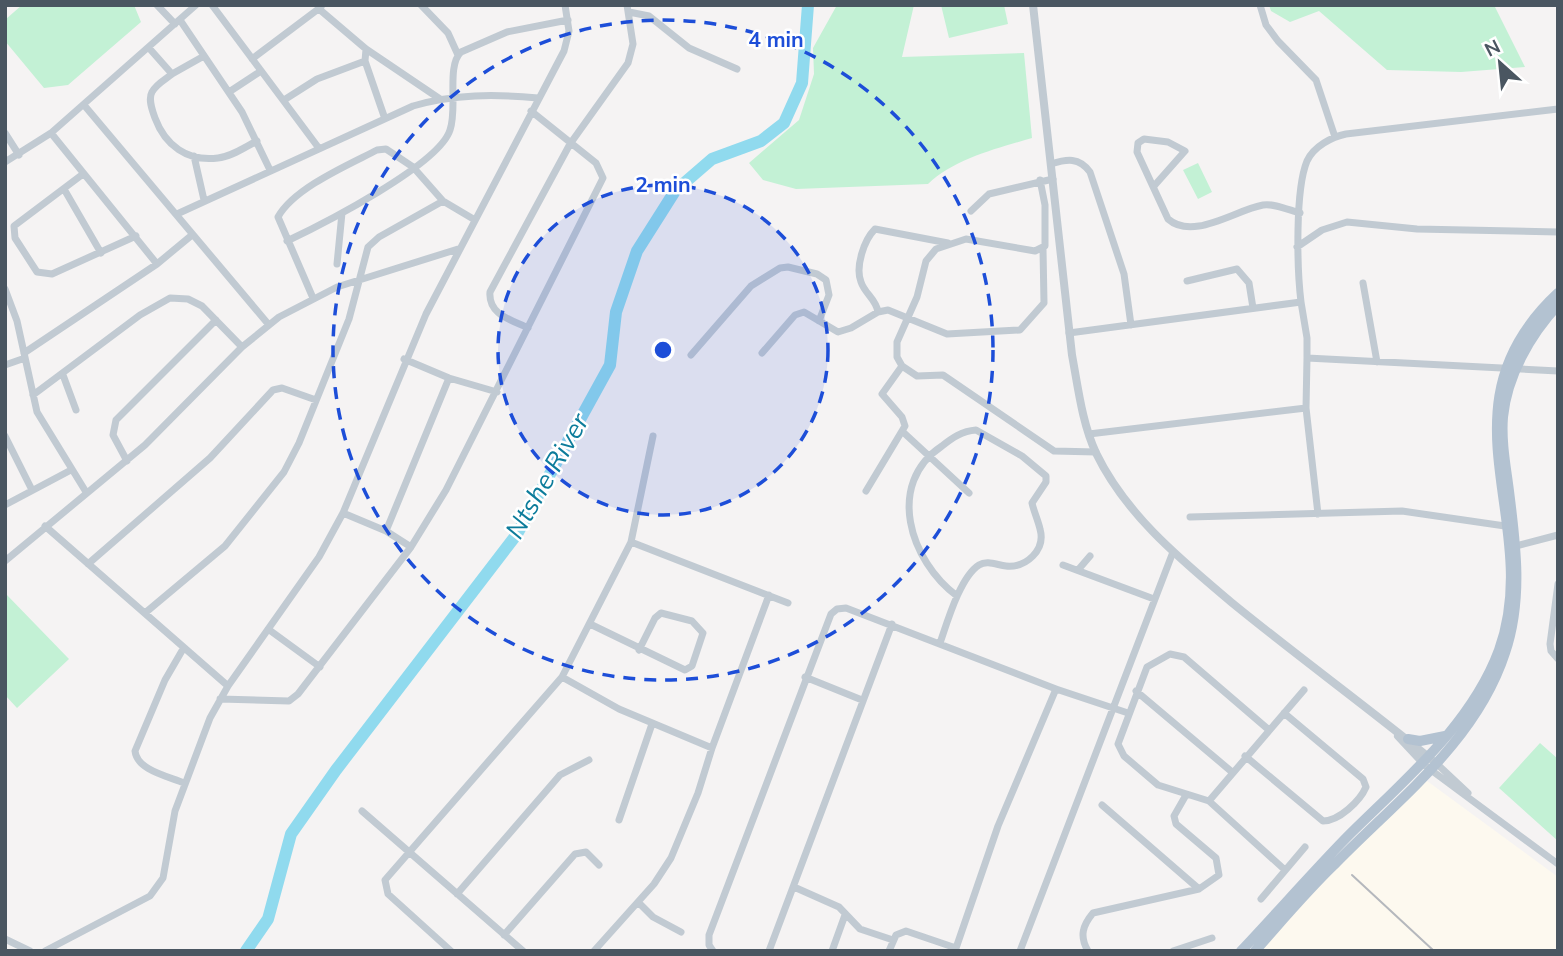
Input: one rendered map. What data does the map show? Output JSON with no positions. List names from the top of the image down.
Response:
{
  "water": ["Ntshe River"],
  "north": "top left",
  "rings": ["4 min", "2 min"]
}
